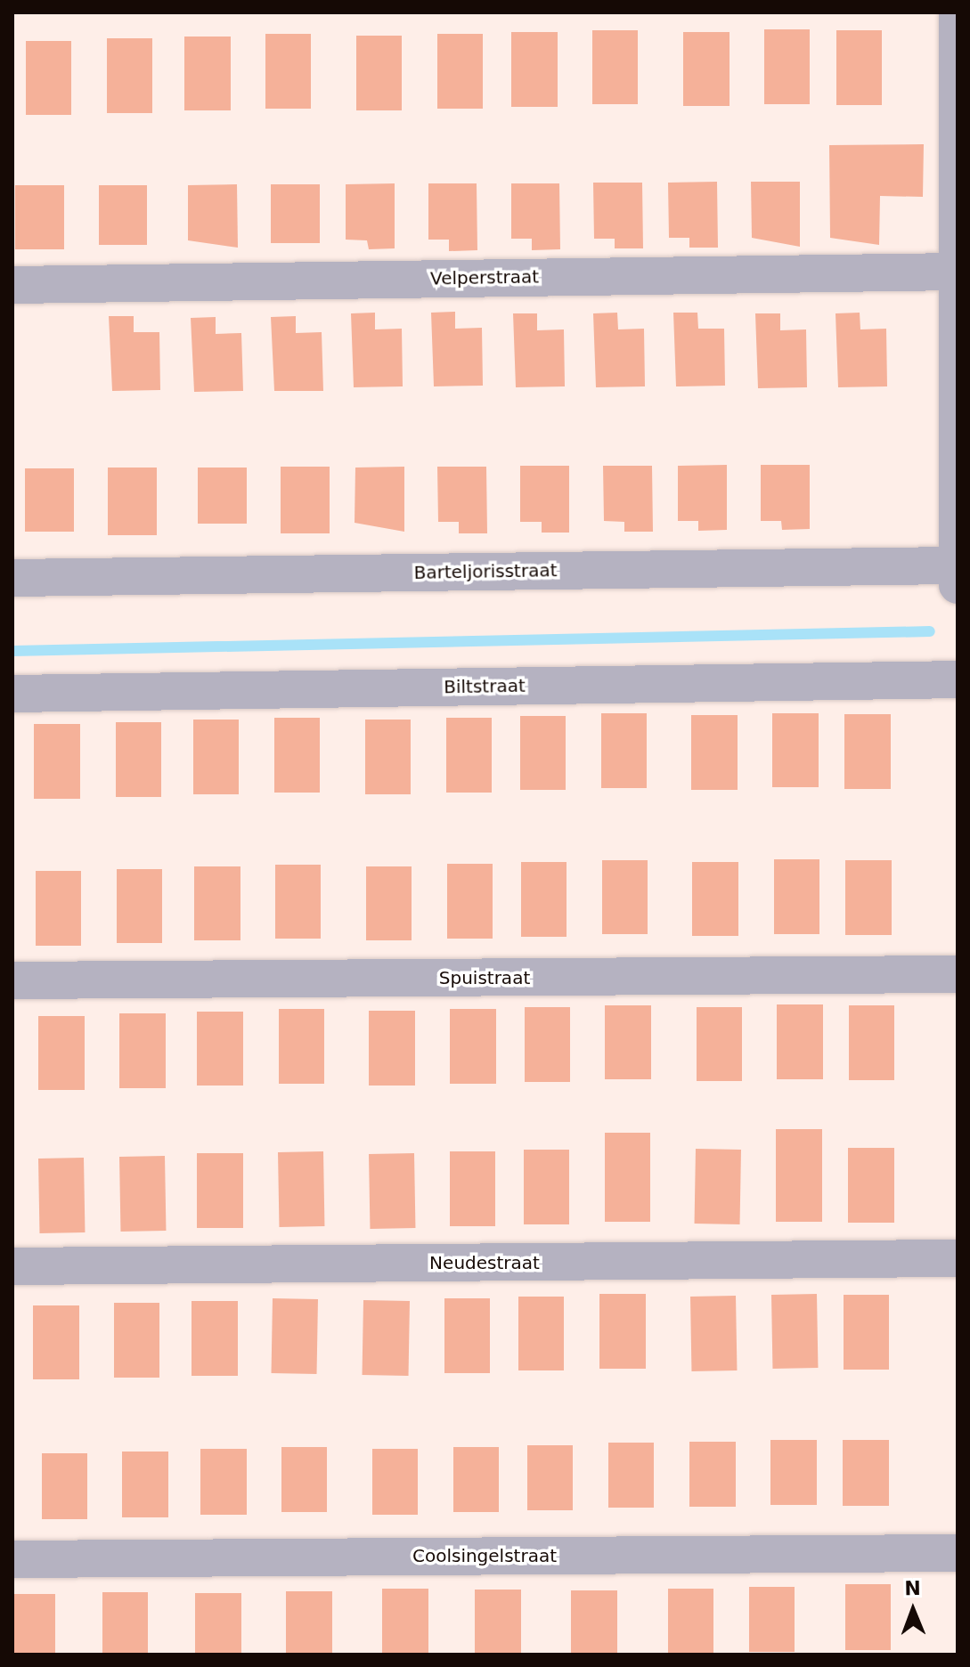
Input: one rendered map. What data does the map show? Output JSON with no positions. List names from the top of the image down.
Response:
{
  "streets": {
    "street": [
      "Velperstraat",
      "Barteljorisstraat",
      "Biltstraat",
      "Spuistraat",
      "Neudestraat",
      "Coolsingelstraat"
    ]
  },
  "north": "top"
}
